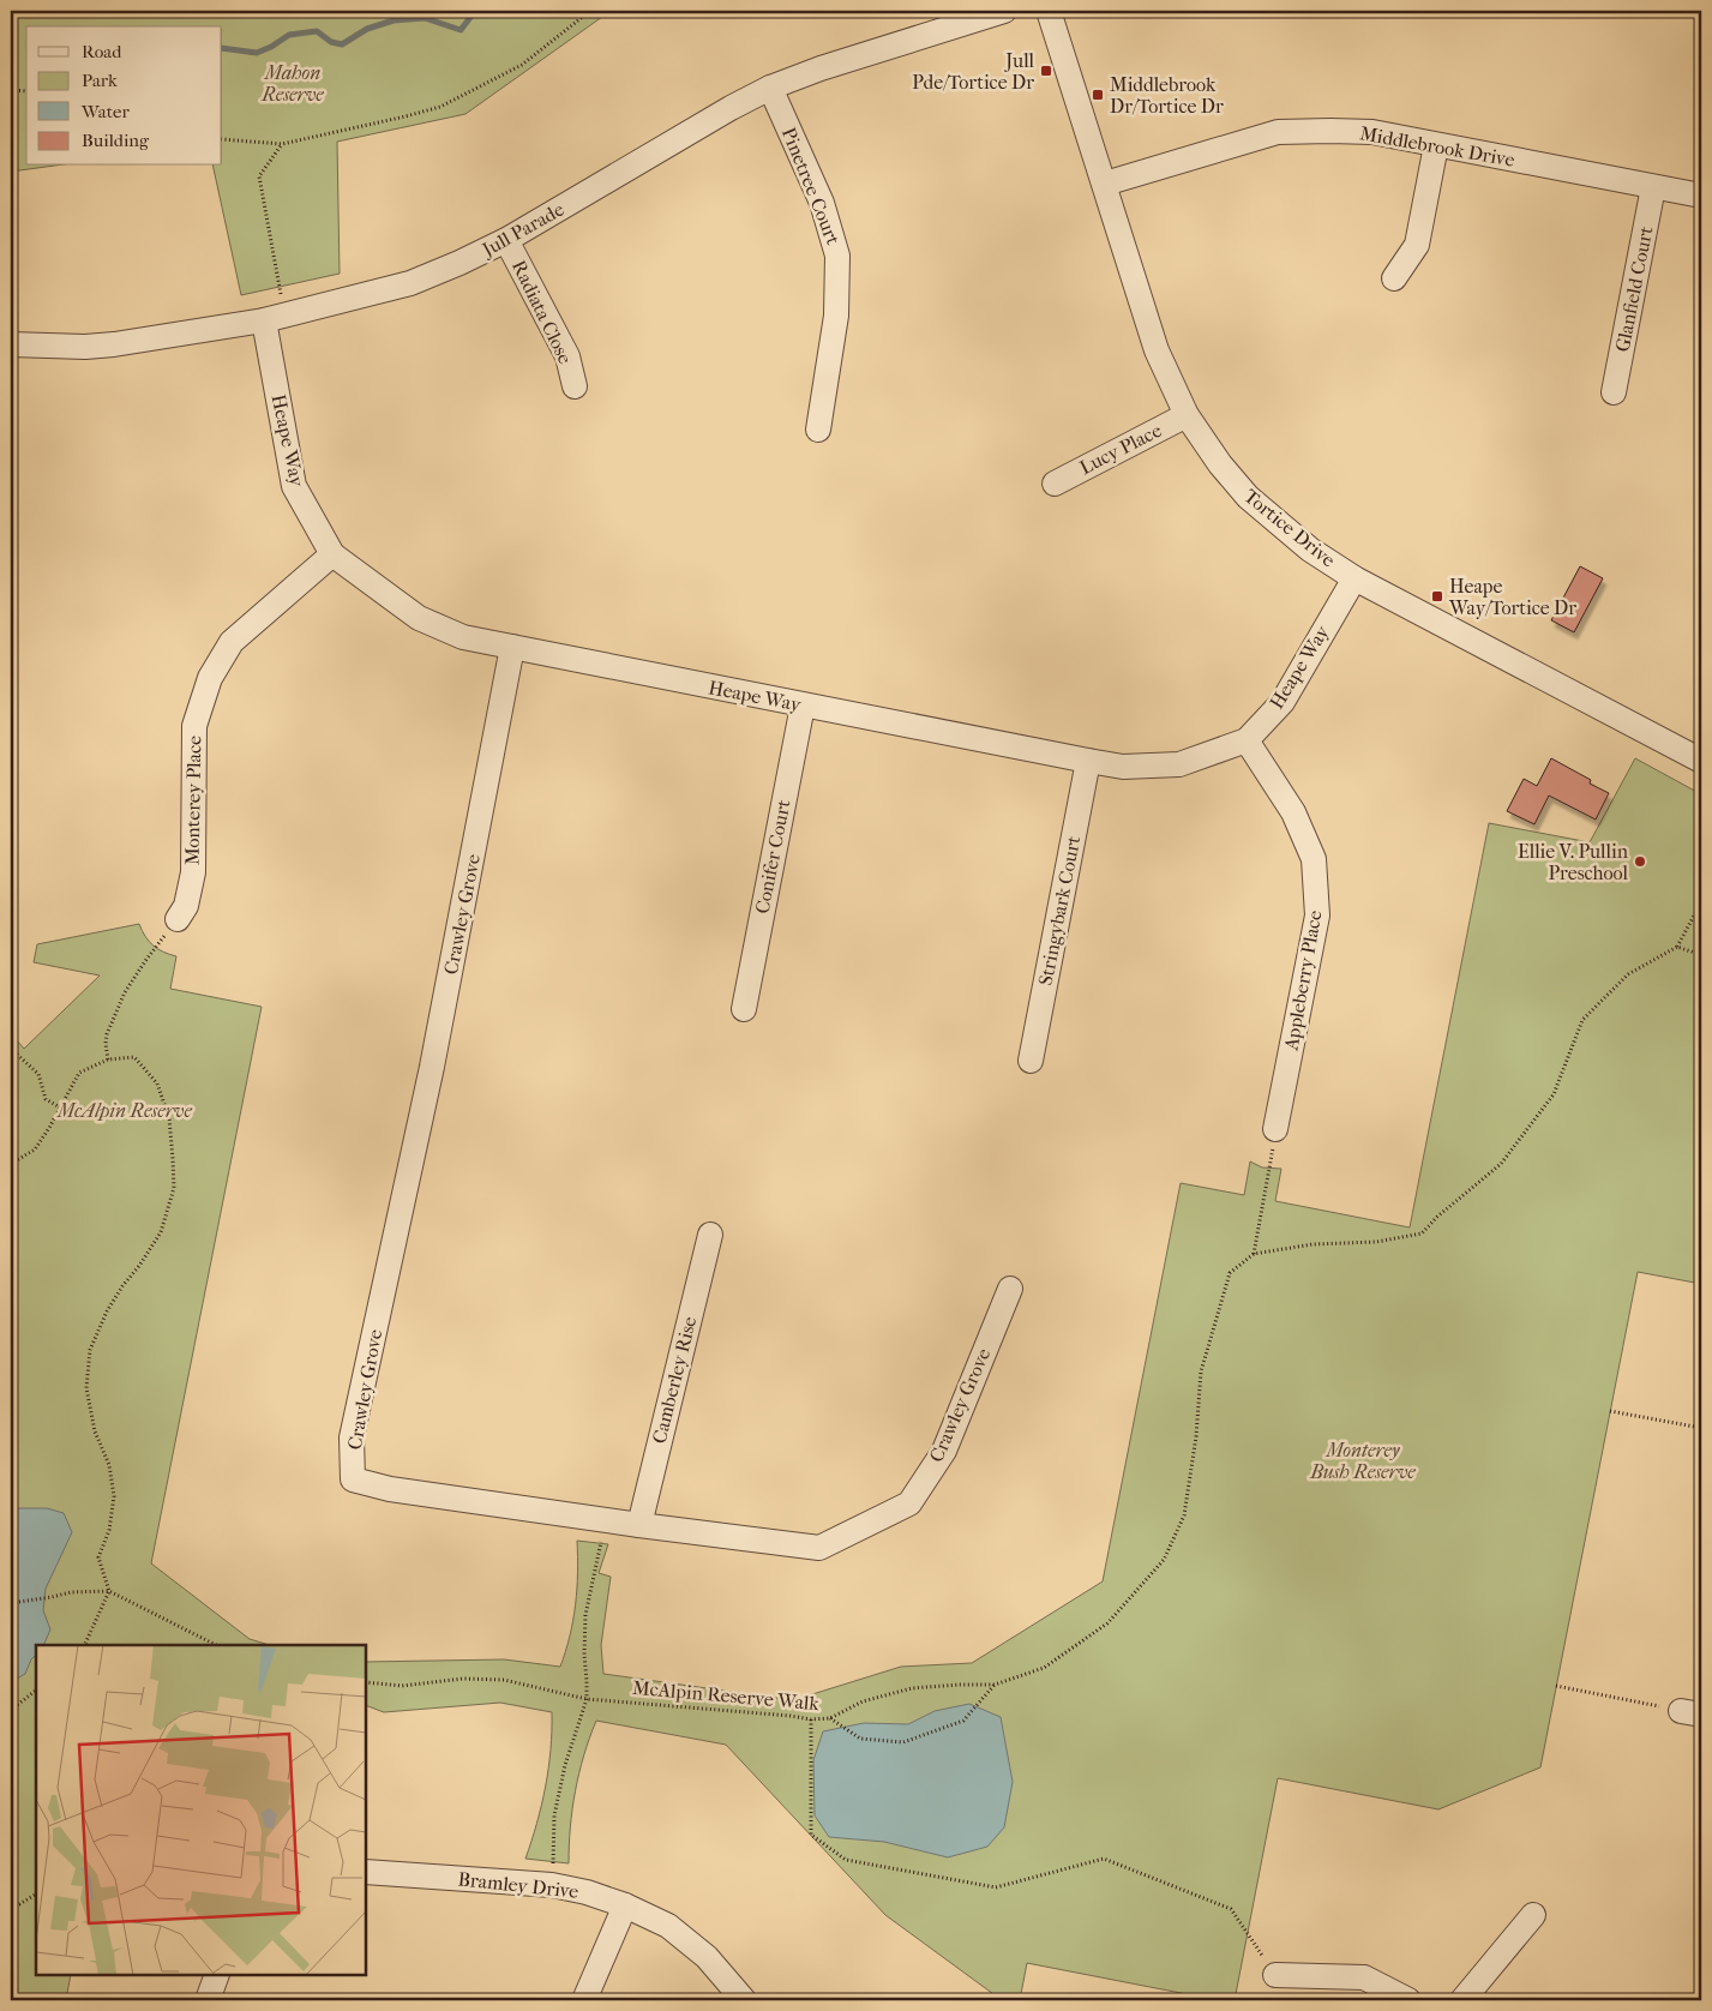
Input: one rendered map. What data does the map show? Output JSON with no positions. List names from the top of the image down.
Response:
{
  "streets": {
    "street": [
      "Middlebrook Drive",
      "Pinetree Court",
      "Jull Parade",
      "Glanfield Court",
      "Radiata Close",
      "Heape Way",
      "Lucy Place",
      "Tortice Drive",
      "Monterey Place",
      "Conifer Court",
      "Stringybark Court",
      "Crawley Grove",
      "Appleberry Place",
      "Camberley Rise",
      "Bramley Drive"
    ],
    "path": ["McAlpin Reserve Walk"]
  },
  "crossings": [
    ["Middlebrook Drive", "Glanfield Court"],
    ["Middlebrook Drive", "Tortice Drive"],
    ["Pinetree Court", "Jull Parade"],
    ["Jull Parade", "Radiata Close"],
    ["Jull Parade", "Heape Way"],
    ["Heape Way", "Tortice Drive"],
    ["Heape Way", "Monterey Place"],
    ["Heape Way", "Conifer Court"],
    ["Heape Way", "Stringybark Court"],
    ["Heape Way", "Crawley Grove"],
    ["Heape Way", "Appleberry Place"],
    ["Lucy Place", "Tortice Drive"],
    ["Crawley Grove", "Camberley Rise"]
  ],
  "parks": ["Mahon Reserve", "McAlpin Reserve", "Monterey Bush Reserve"],
  "places": {
    "transit": ["Jull Pde/Tortice Dr", "Middlebrook Dr/Tortice Dr", "Heape Way/Tortice Dr"],
    "other": ["Ellie V. Pullin Preschool"]
  },
  "legend": [
    "Road",
    "Park",
    "Water",
    "Building"
  ]
}
